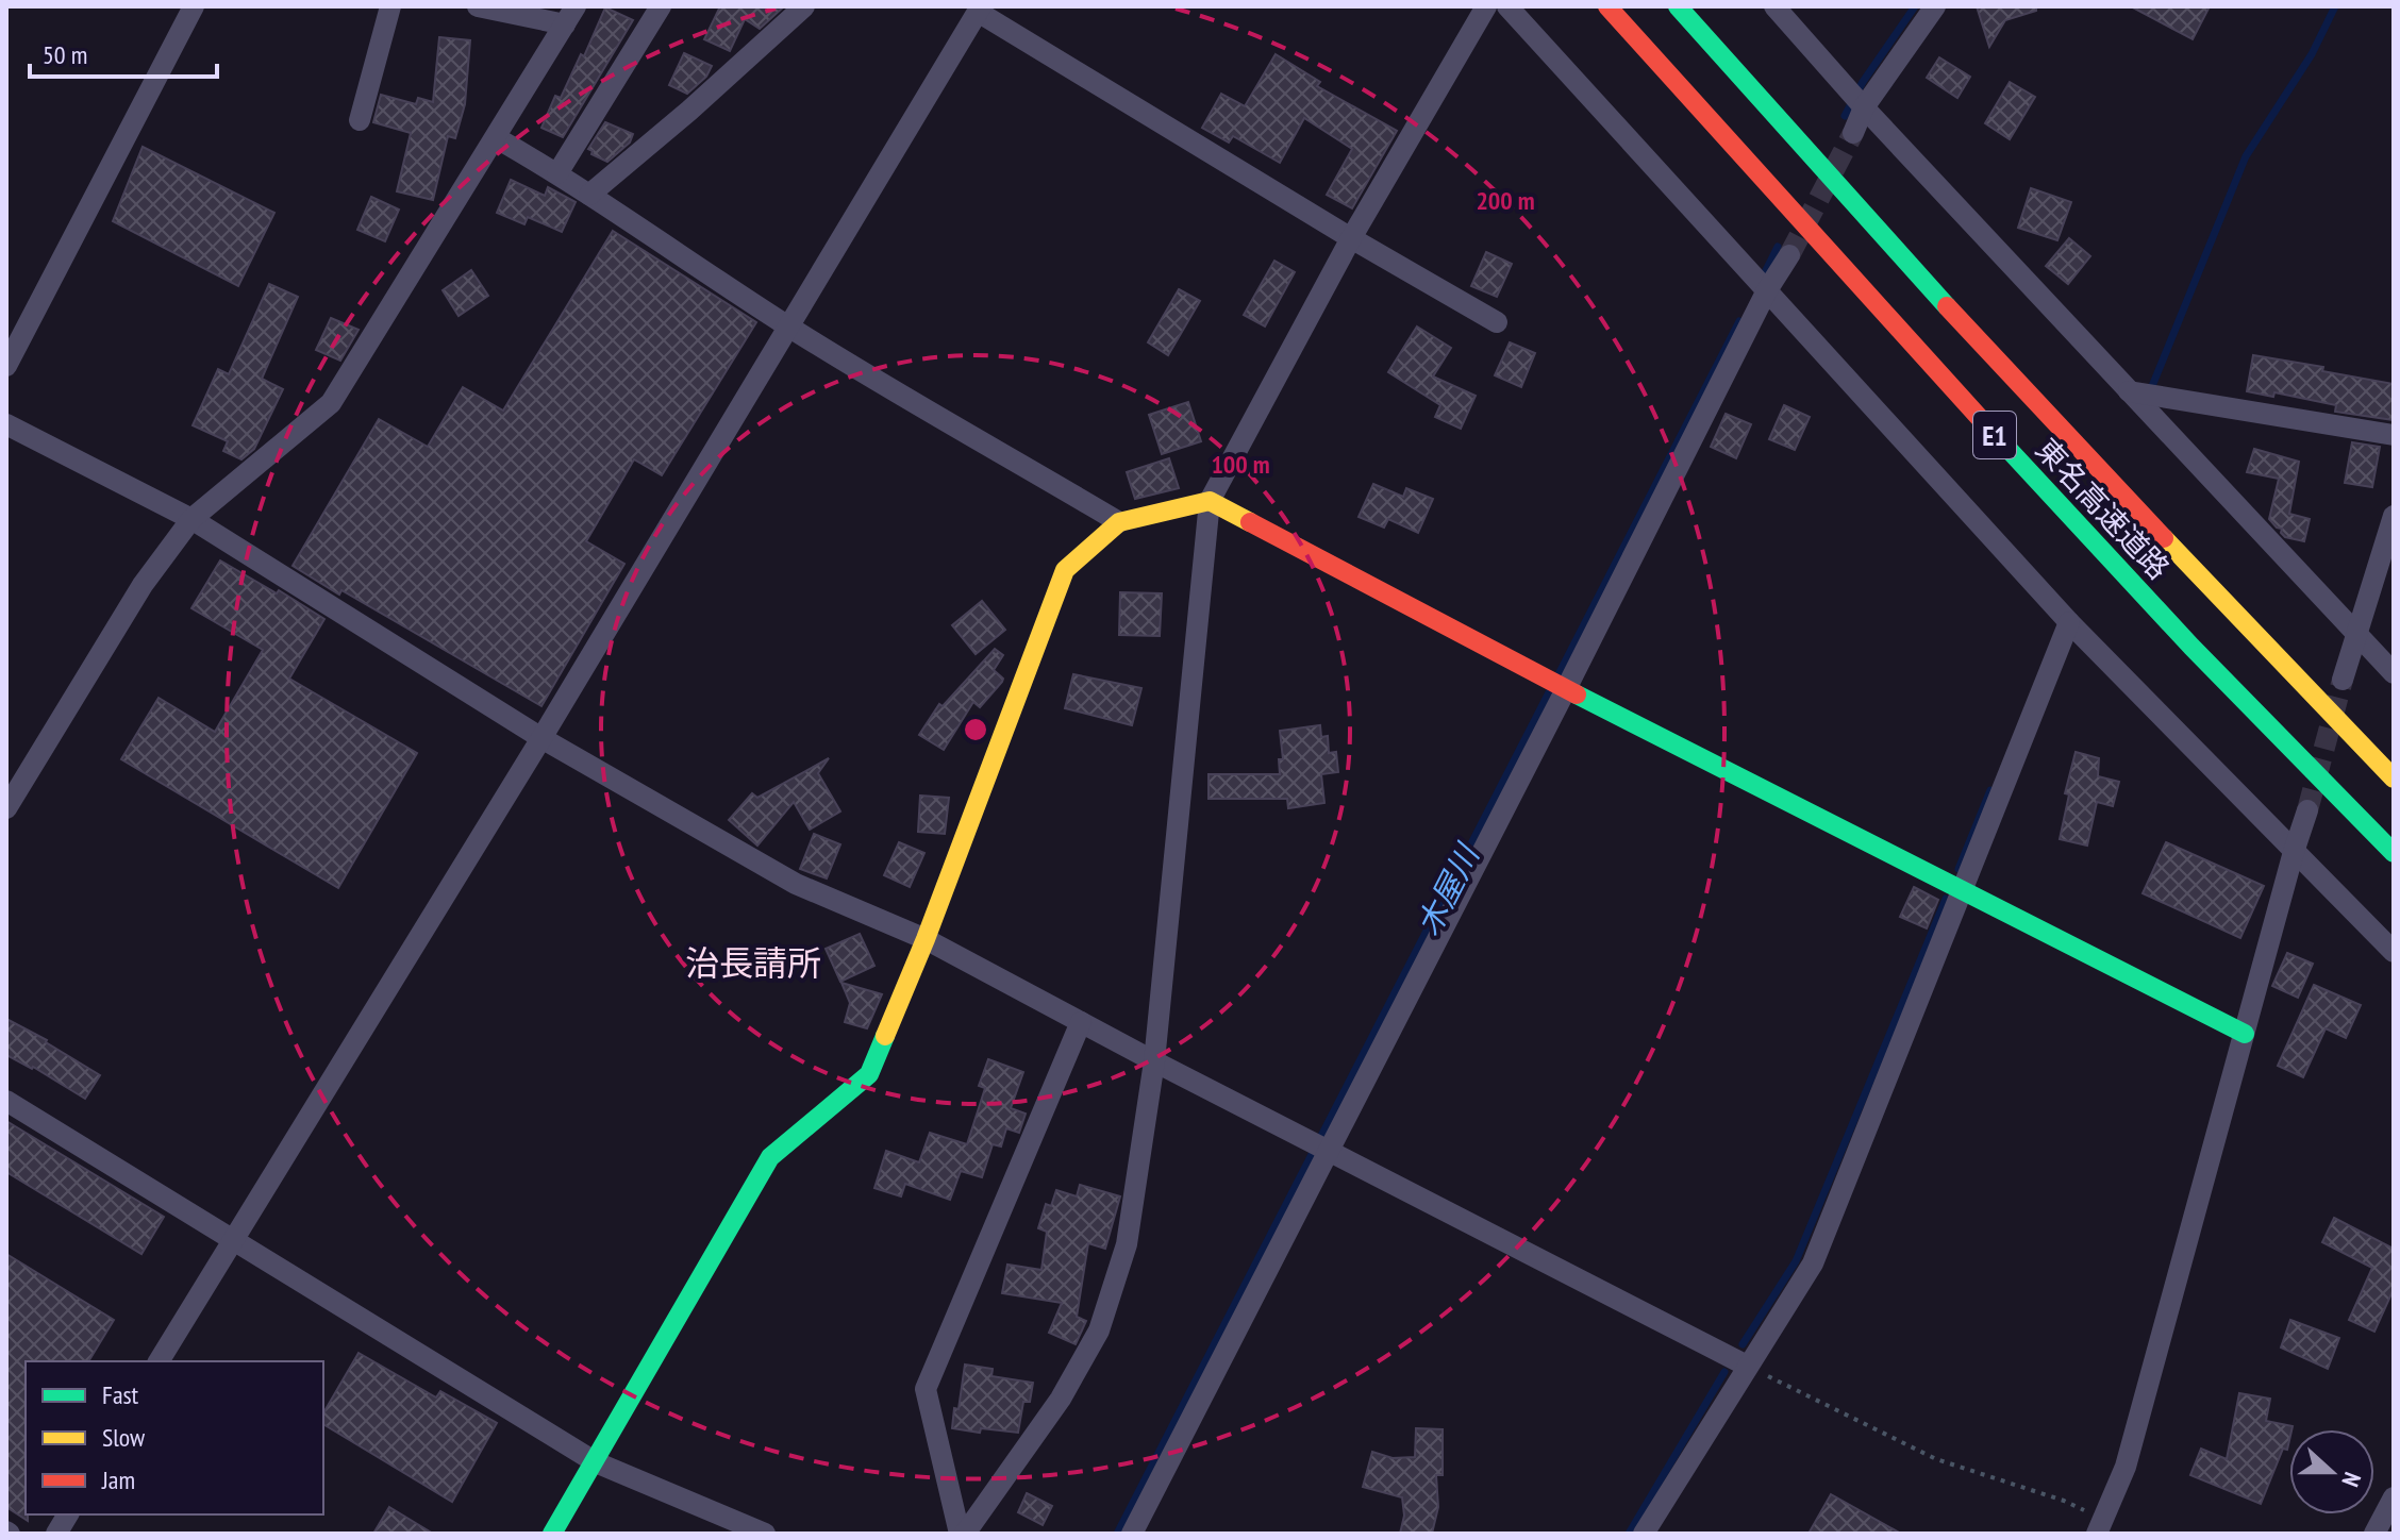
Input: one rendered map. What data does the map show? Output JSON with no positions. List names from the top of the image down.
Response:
{
  "streets": {
    "main road": ["E1", "東名高速道路"]
  },
  "districts": ["治長請所"],
  "water": ["木屋川"],
  "legend": ["Fast", "Slow", "Jam"],
  "scale_bar": "50 m",
  "north": "right",
  "rings": ["200 m", "100 m"]
}
